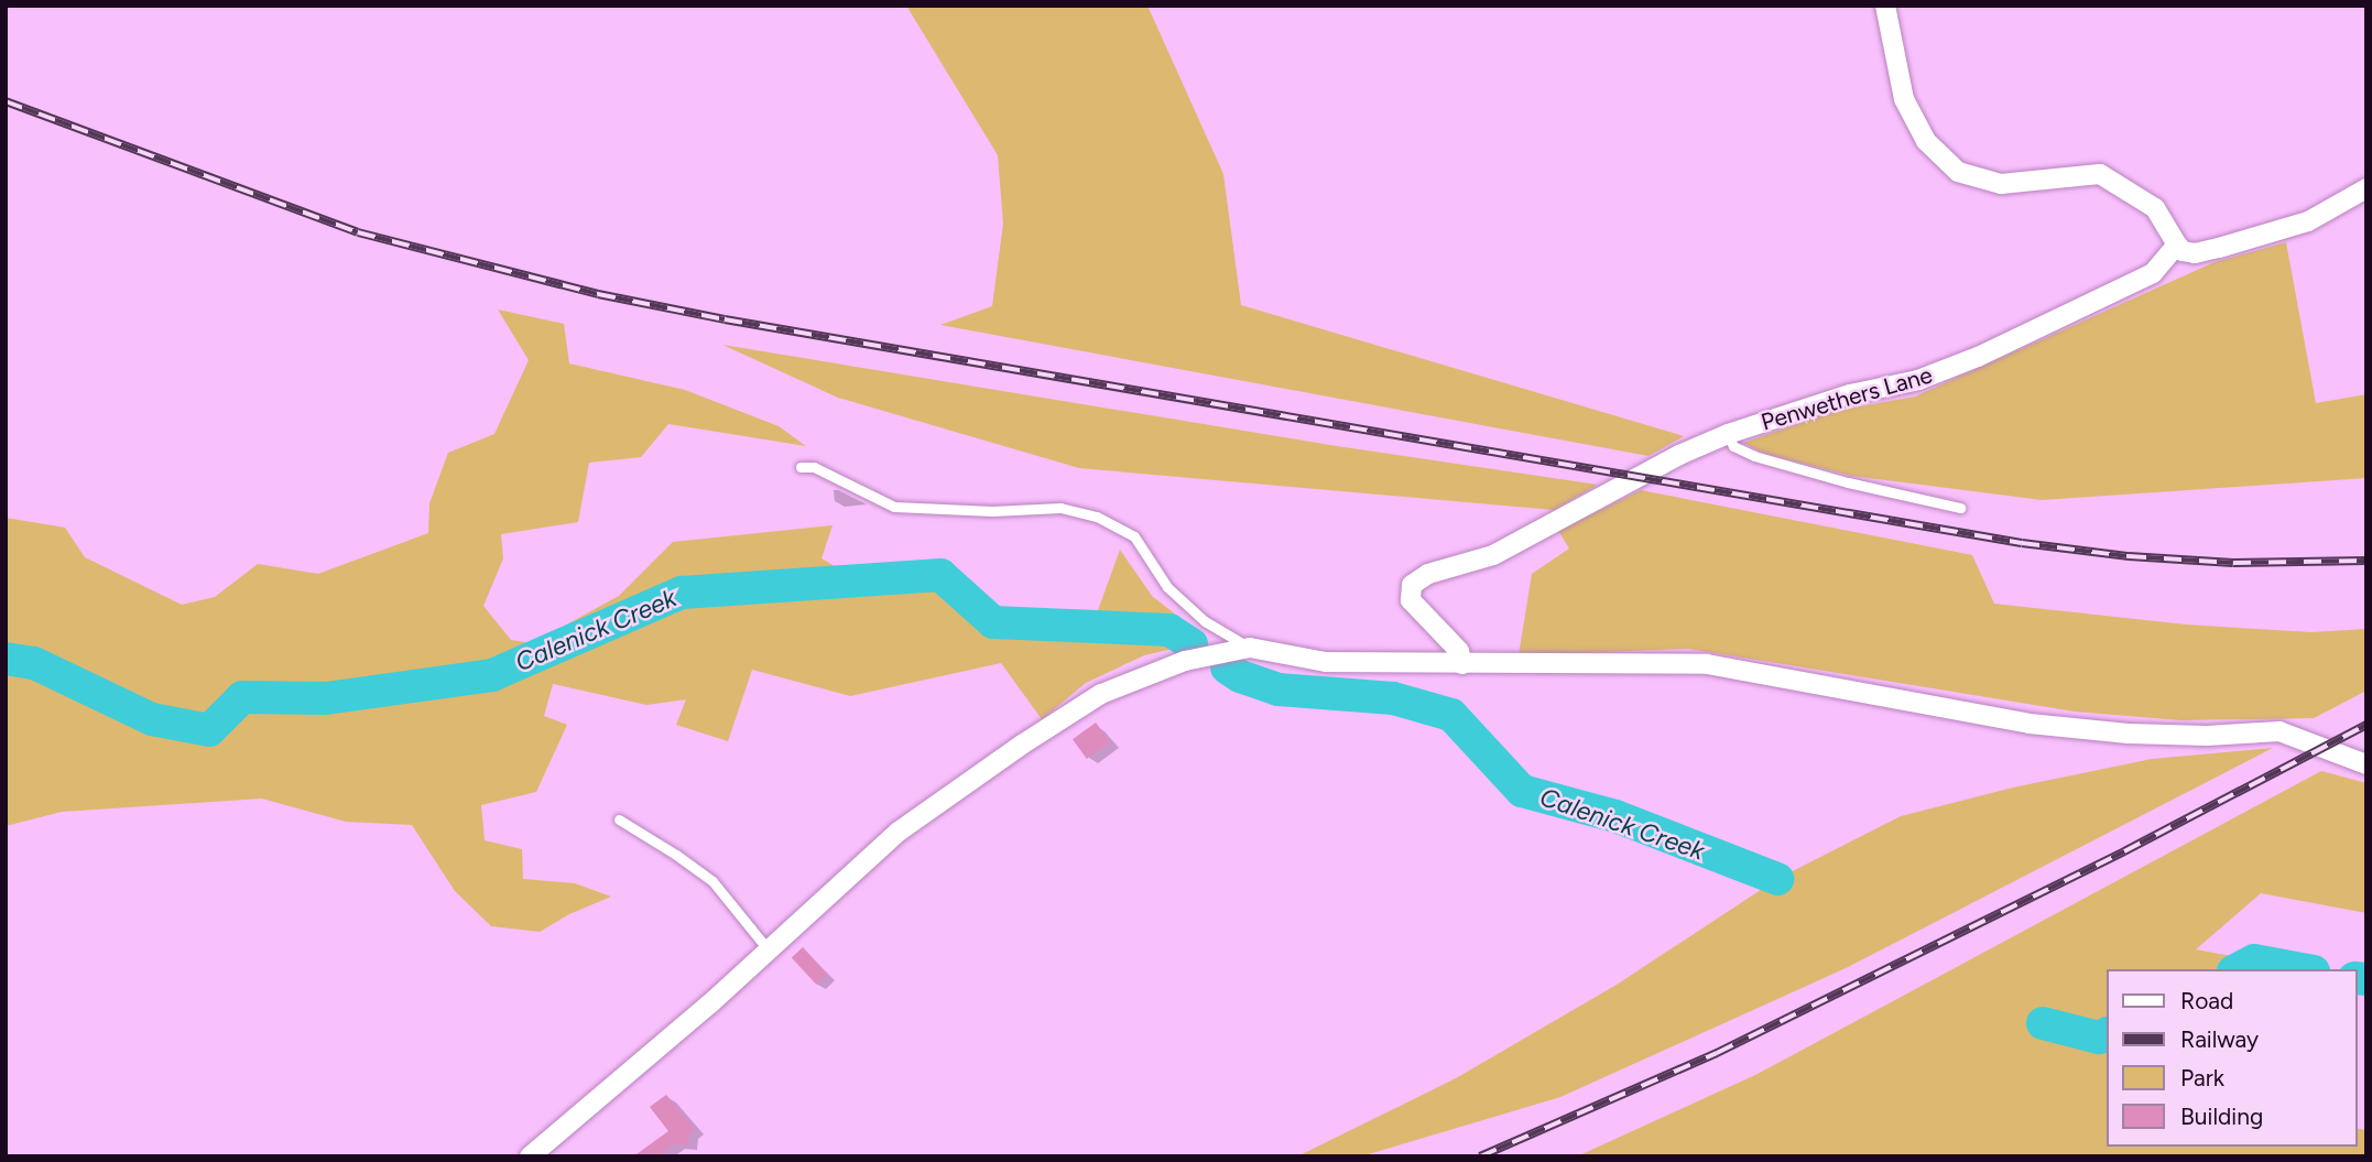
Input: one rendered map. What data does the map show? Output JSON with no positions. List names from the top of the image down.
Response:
{
  "streets": {
    "street": ["Penwethers Lane"]
  },
  "water": ["Calenick Creek"],
  "legend": [
    "Road",
    "Railway",
    "Park",
    "Building"
  ]
}
